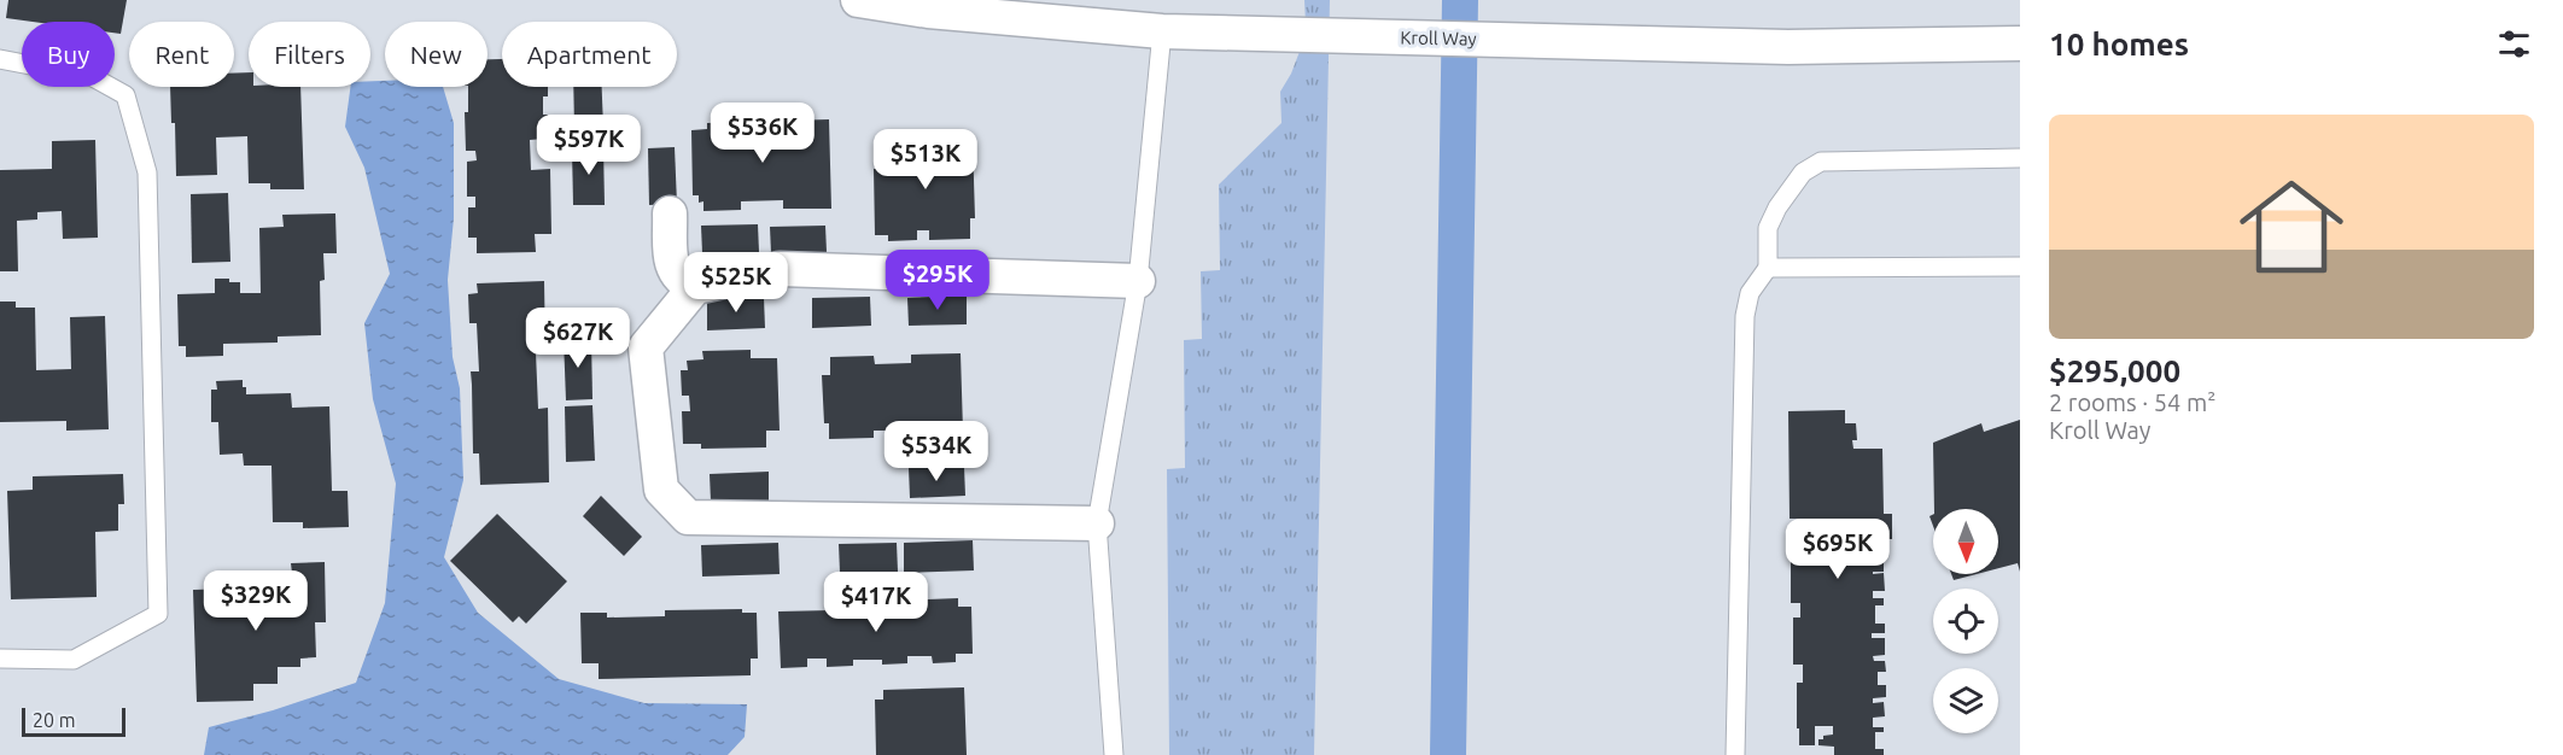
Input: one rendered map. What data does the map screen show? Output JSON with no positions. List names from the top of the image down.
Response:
{
  "streets": {
    "street": ["Kroll Way"]
  },
  "scale_bar": "20 m",
  "north": "bottom",
  "page": {
    "heading": "10 homes",
    "chip": [
      "Buy",
      "Rent",
      "Filters",
      "New",
      "Apartment"
    ],
    "list": [
      {
        "name": "$295,000",
        "note": "2 rooms · 54 m² · Kroll Way"
      }
    ],
    "price": [
      "$536K",
      "$597K",
      "$513K",
      "$295K",
      "$525K",
      "$627K",
      "$534K",
      "$695K",
      "$329K",
      "$417K"
    ],
    "scale": "20 m"
  }
}
